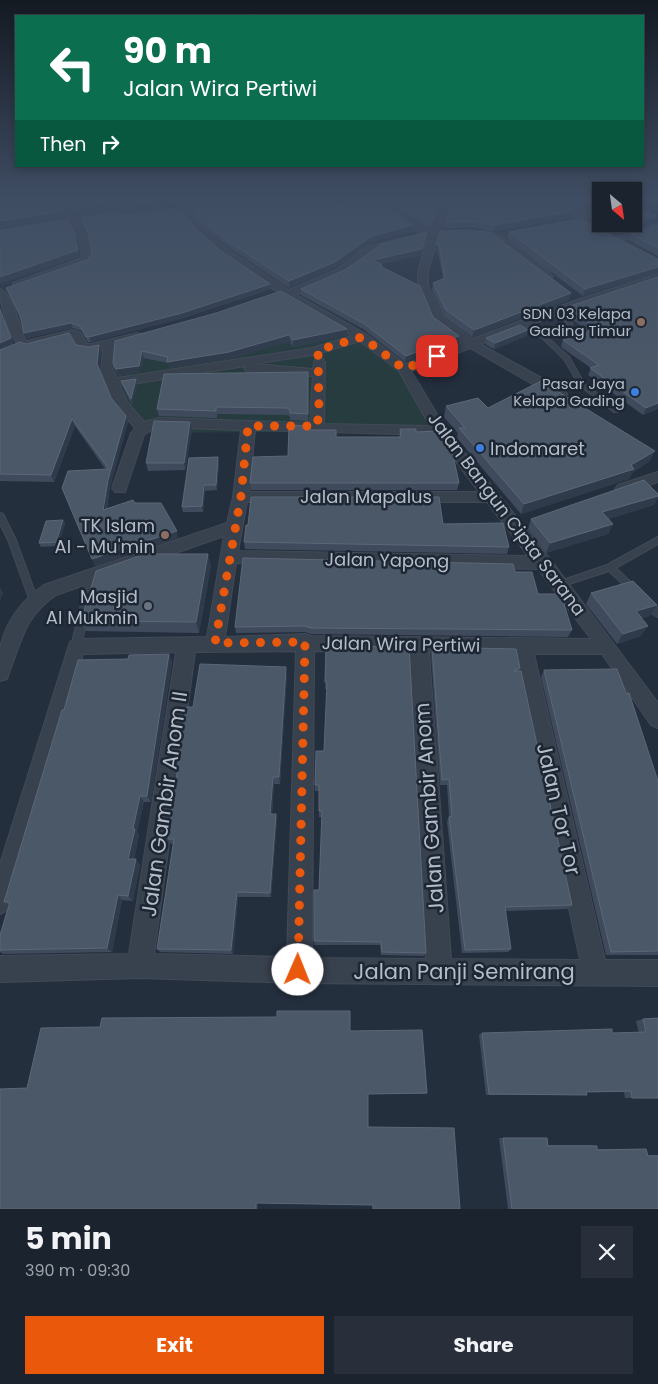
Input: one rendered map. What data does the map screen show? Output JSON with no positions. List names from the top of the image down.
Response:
{
  "streets": {
    "street": [
      "Jalan Mapalus",
      "Jalan Bangun Cipta Sarana",
      "Jalan Yapong",
      "Jalan Wira Pertiwi",
      "Jalan Gambir Anom II",
      "Jalan Gambir Anom",
      "Jalan Tor Tor",
      "Jalan Panji Semirang"
    ]
  },
  "crossings": [
    ["Jalan Mapalus", "Jalan Bangun Cipta Sarana"],
    ["Jalan Bangun Cipta Sarana", "Jalan Yapong"],
    ["Jalan Bangun Cipta Sarana", "Jalan Wira Pertiwi"],
    ["Jalan Wira Pertiwi", "Jalan Gambir Anom II"],
    ["Jalan Wira Pertiwi", "Jalan Gambir Anom"],
    ["Jalan Wira Pertiwi", "Jalan Tor Tor"],
    ["Jalan Gambir Anom II", "Jalan Panji Semirang"],
    ["Jalan Gambir Anom", "Jalan Panji Semirang"],
    ["Jalan Tor Tor", "Jalan Panji Semirang"]
  ],
  "places": [
    "SDN 03 Kelapa Gading Timur",
    "Pasar Jaya Kelapa Gading",
    "Indomaret",
    "TK Islam Al - Mu'min",
    "Masjid Al Mukmin"
  ],
  "north": "bottom right",
  "page": {
    "turn": ["90 m", "Jalan Wira Pertiwi"],
    "then": "Then",
    "heading": ["5 min", "390 m · 09:30"],
    "buttons": ["Exit", "Share"]
  }
}
